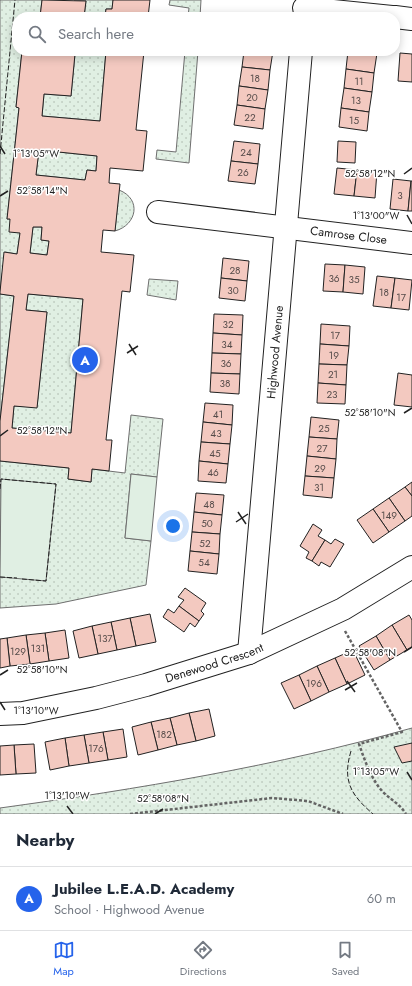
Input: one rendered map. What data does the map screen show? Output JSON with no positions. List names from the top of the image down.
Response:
{
  "streets": {
    "street": ["Camrose Close", "Highwood Avenue", "Denewood Crescent"]
  },
  "crossings": [
    ["Camrose Close", "Highwood Avenue"],
    ["Highwood Avenue", "Denewood Crescent"]
  ],
  "house_numbers": [
    "18",
    "11",
    "20",
    "13",
    "22",
    "15",
    "24",
    "26",
    "3",
    "28",
    "36",
    "35",
    "30",
    "18",
    "17",
    "32",
    "17",
    "34",
    "19",
    "36",
    "21",
    "38",
    "23",
    "41",
    "25",
    "43",
    "27",
    "45",
    "29",
    "46",
    "31",
    "48",
    "149",
    "50",
    "52",
    "54",
    "137",
    "131",
    "129",
    "196",
    "182",
    "176"
  ],
  "page": {
    "search": "Search here",
    "pins": "A",
    "heading": "Nearby",
    "list": [
      {
        "mark": "A",
        "name": "Jubilee L.E.A.D. Academy",
        "note": "School · Highwood Avenue",
        "value": "60 m"
      }
    ],
    "nav": ["Map", "Directions", "Saved"]
  },
  "coordinates": [
    "1°13'05\"W",
    "52°58'12\"N",
    "52°58'14\"N",
    "1°13'00\"W",
    "52°58'10\"N",
    "52°58'08\"N",
    "1°13'10\"W"
  ]
}
